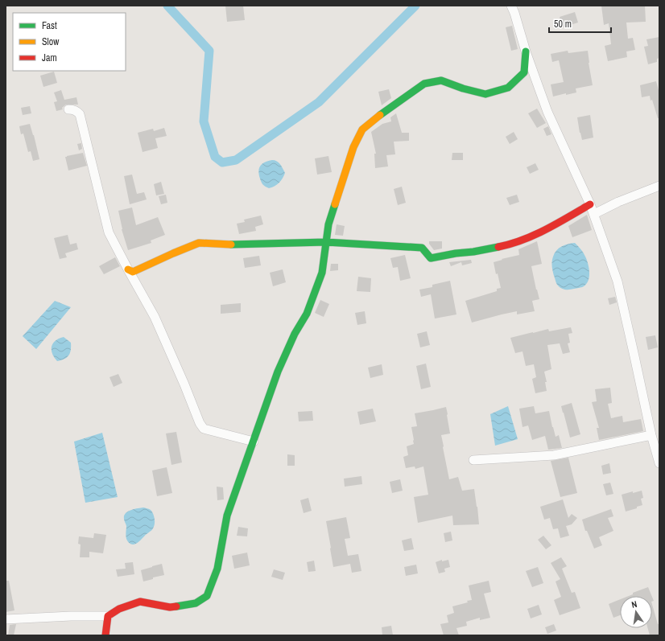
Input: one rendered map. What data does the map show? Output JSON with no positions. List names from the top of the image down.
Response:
{
  "legend": ["Fast", "Slow", "Jam"],
  "scale_bar": "50 m",
  "north": "top"
}
